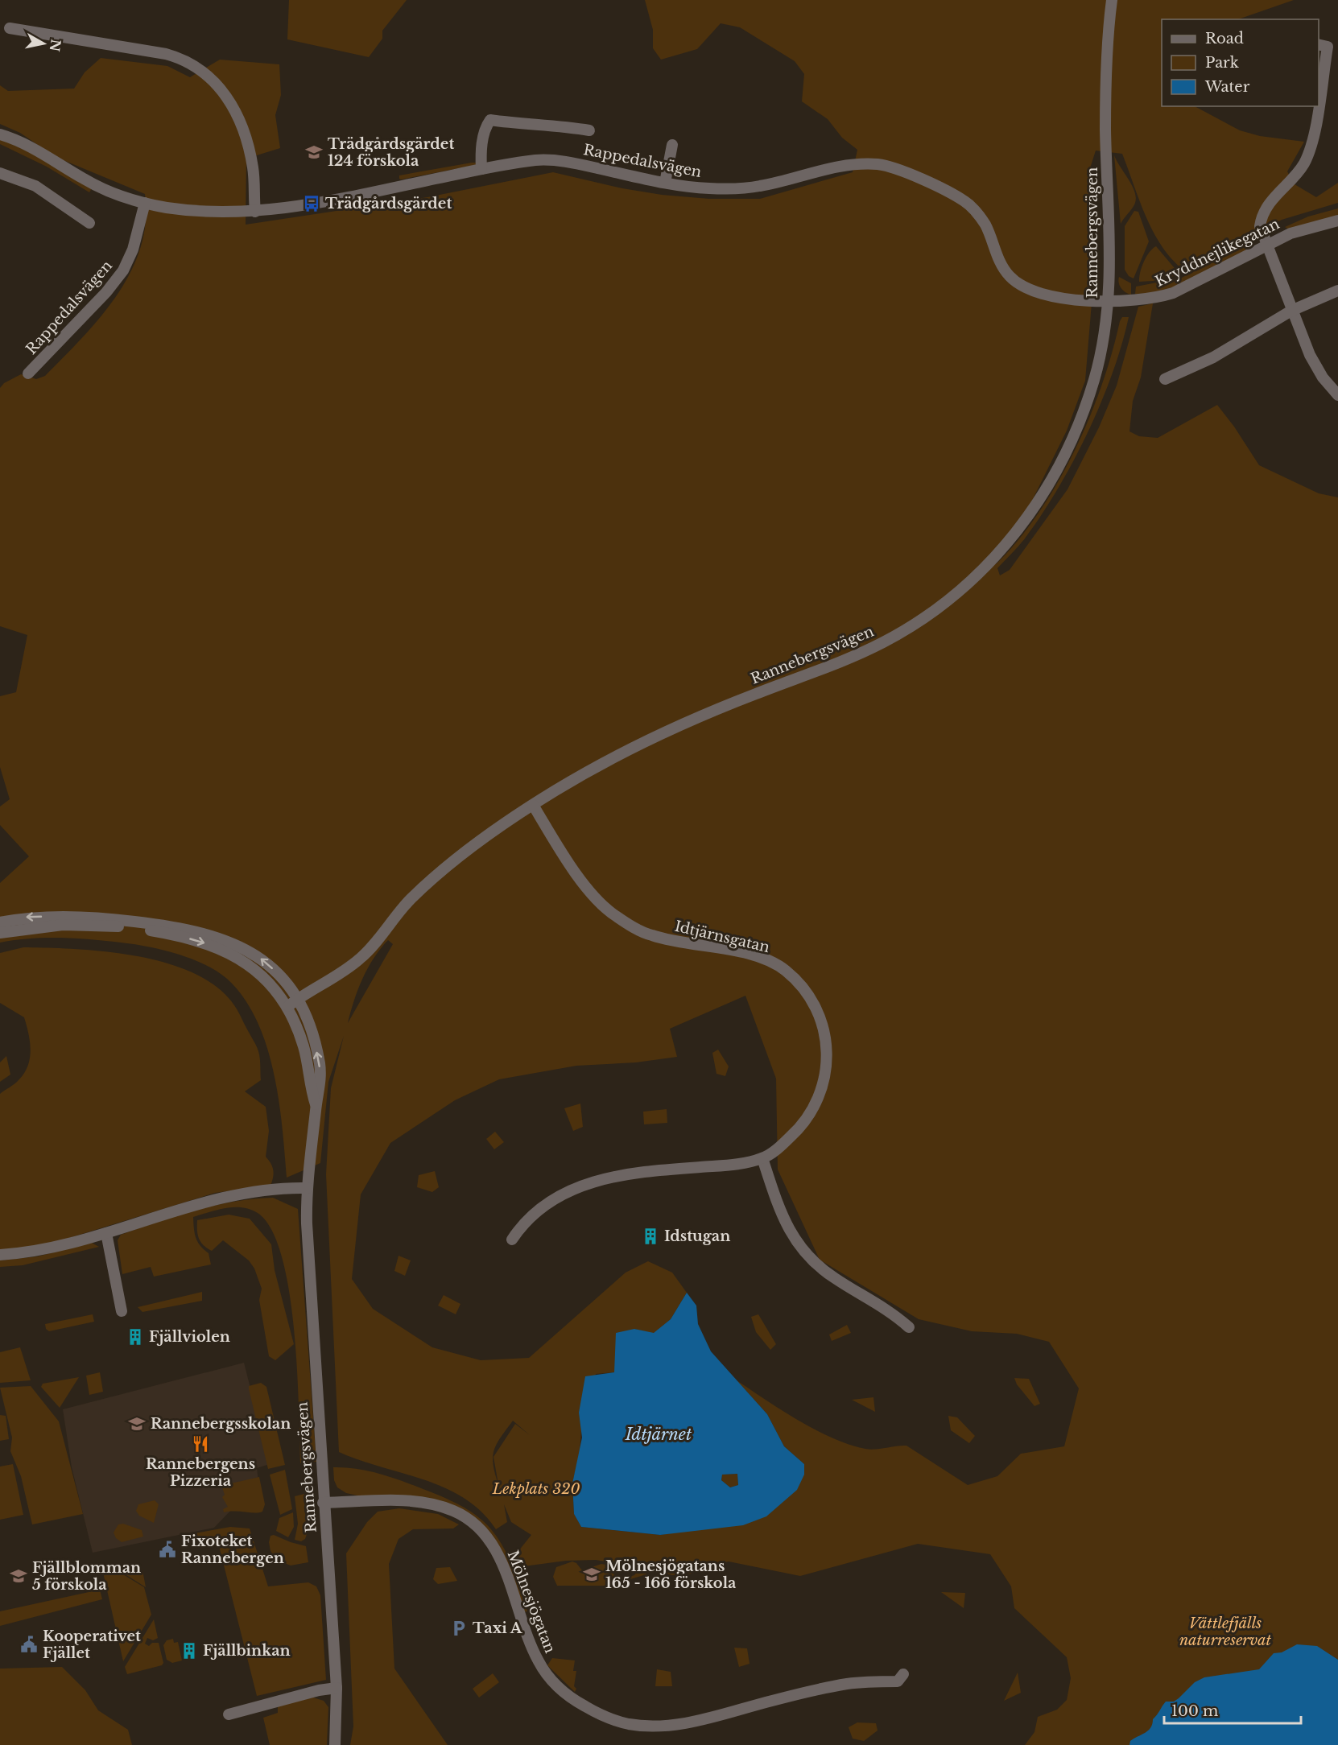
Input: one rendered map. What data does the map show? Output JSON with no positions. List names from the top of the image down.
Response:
{
  "streets": {
    "street": [
      "Rappedalsvägen",
      "Rannebergsvägen",
      "Kryddnejlikegatan",
      "Idtjärnsgatan",
      "Mölnesjögatan"
    ]
  },
  "crossings": [
    ["Rappedalsvägen", "Rannebergsvägen"],
    ["Rappedalsvägen", "Kryddnejlikegatan"],
    ["Rannebergsvägen", "Kryddnejlikegatan"],
    ["Rannebergsvägen", "Idtjärnsgatan"],
    ["Rannebergsvägen", "Mölnesjögatan"]
  ],
  "water": ["Idtjärnet"],
  "parks": ["Lekplats 320", "Vättlefjälls naturreservat"],
  "places": {
    "school or university": [
      "Trädgårdsgärdet 124 förskola",
      "Rannebergsskolan",
      "Mölnesjögatans 165 - 166 förskola",
      "Fjällblomman 5 förskola"
    ],
    "bus stop": ["Trädgårdsgärdet"],
    "building": ["Idstugan", "Fjällviolen", "Fjällbinkan"],
    "restaurant": ["Rannebergens Pizzeria"],
    "public building": ["Fixoteket Rannebergen", "Kooperativet Fjället"],
    "parking": ["Taxi A"]
  },
  "legend": ["Road", "Park", "Water"],
  "scale_bar": "100 m",
  "north": "right"
}
